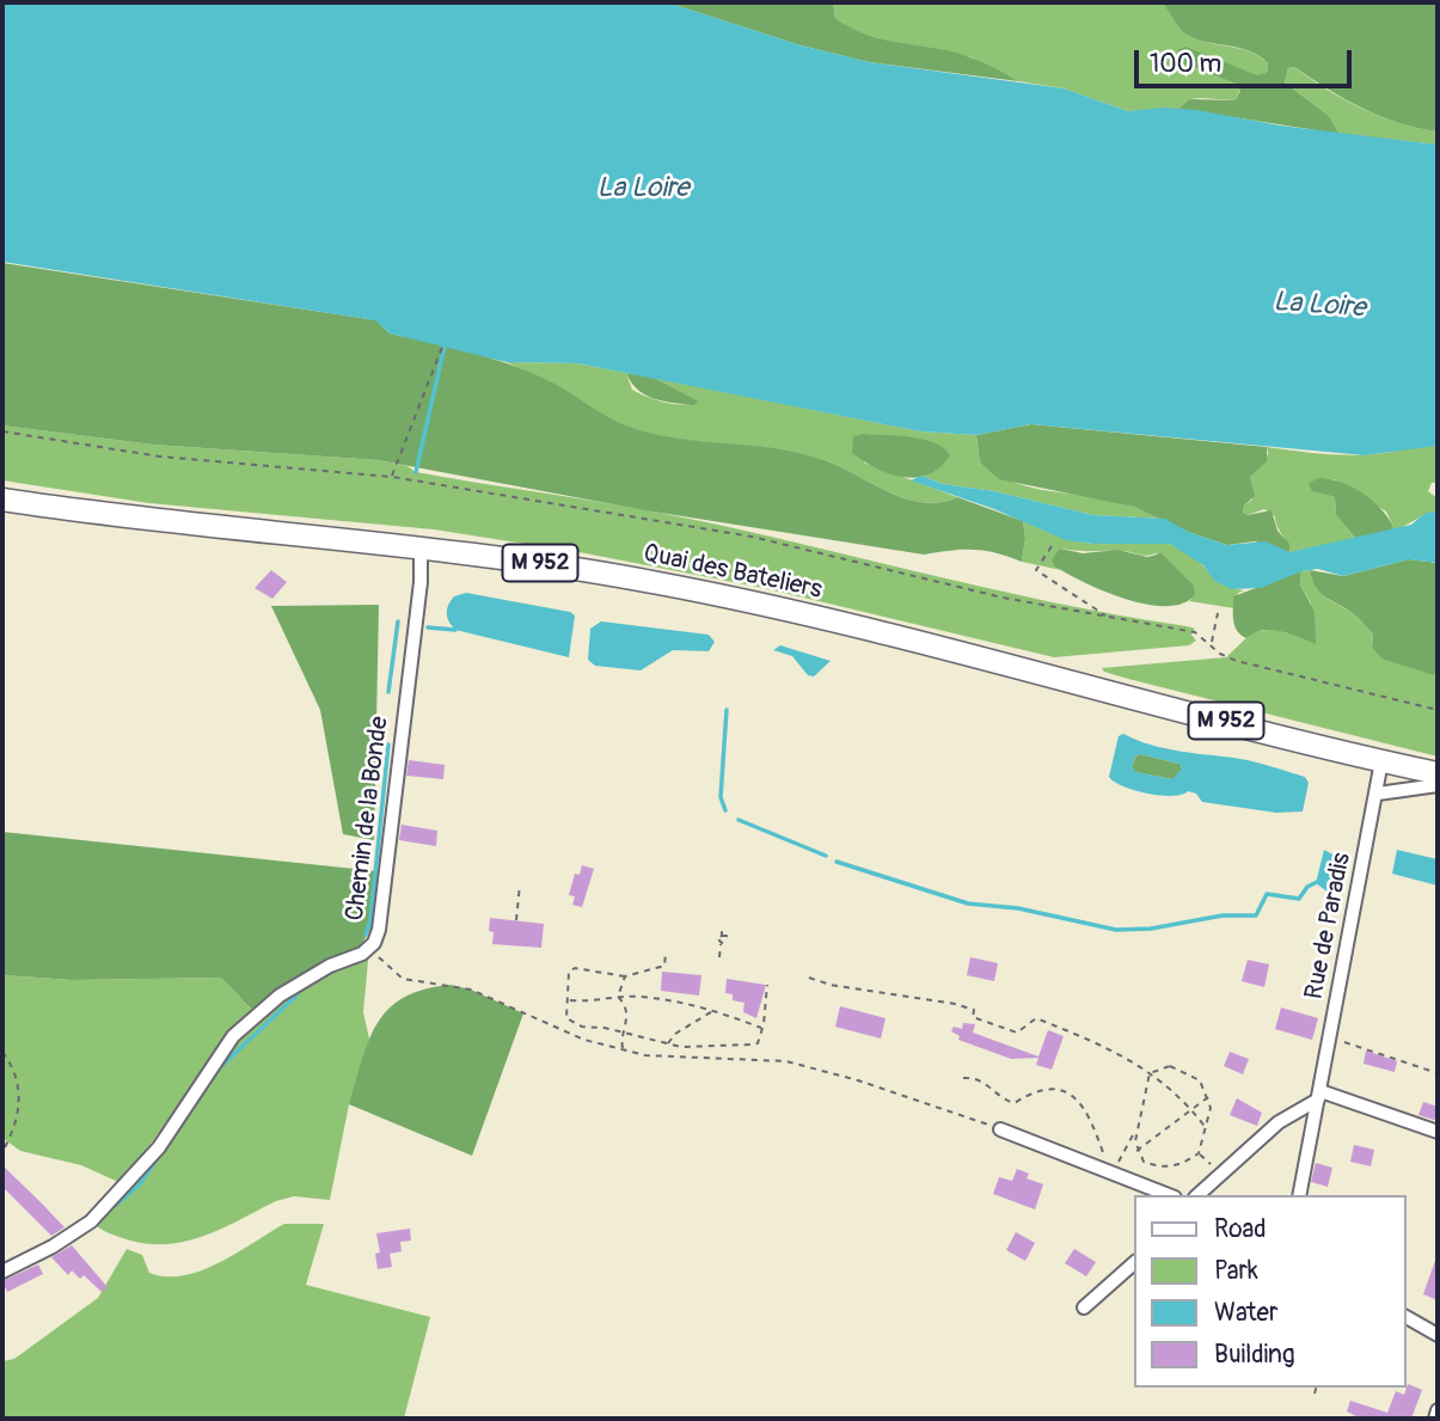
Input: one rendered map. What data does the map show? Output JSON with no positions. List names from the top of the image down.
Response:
{
  "streets": {
    "main road": ["M 952", "Quai des Bateliers"],
    "street": ["Chemin de la Bonde", "Rue de Paradis"]
  },
  "crossings": [
    ["Quai des Bateliers", "Chemin de la Bonde"],
    ["Quai des Bateliers", "Rue de Paradis"]
  ],
  "water": ["La Loire"],
  "legend": [
    "Road",
    "Park",
    "Water",
    "Building"
  ],
  "scale_bar": "100 m"
}
